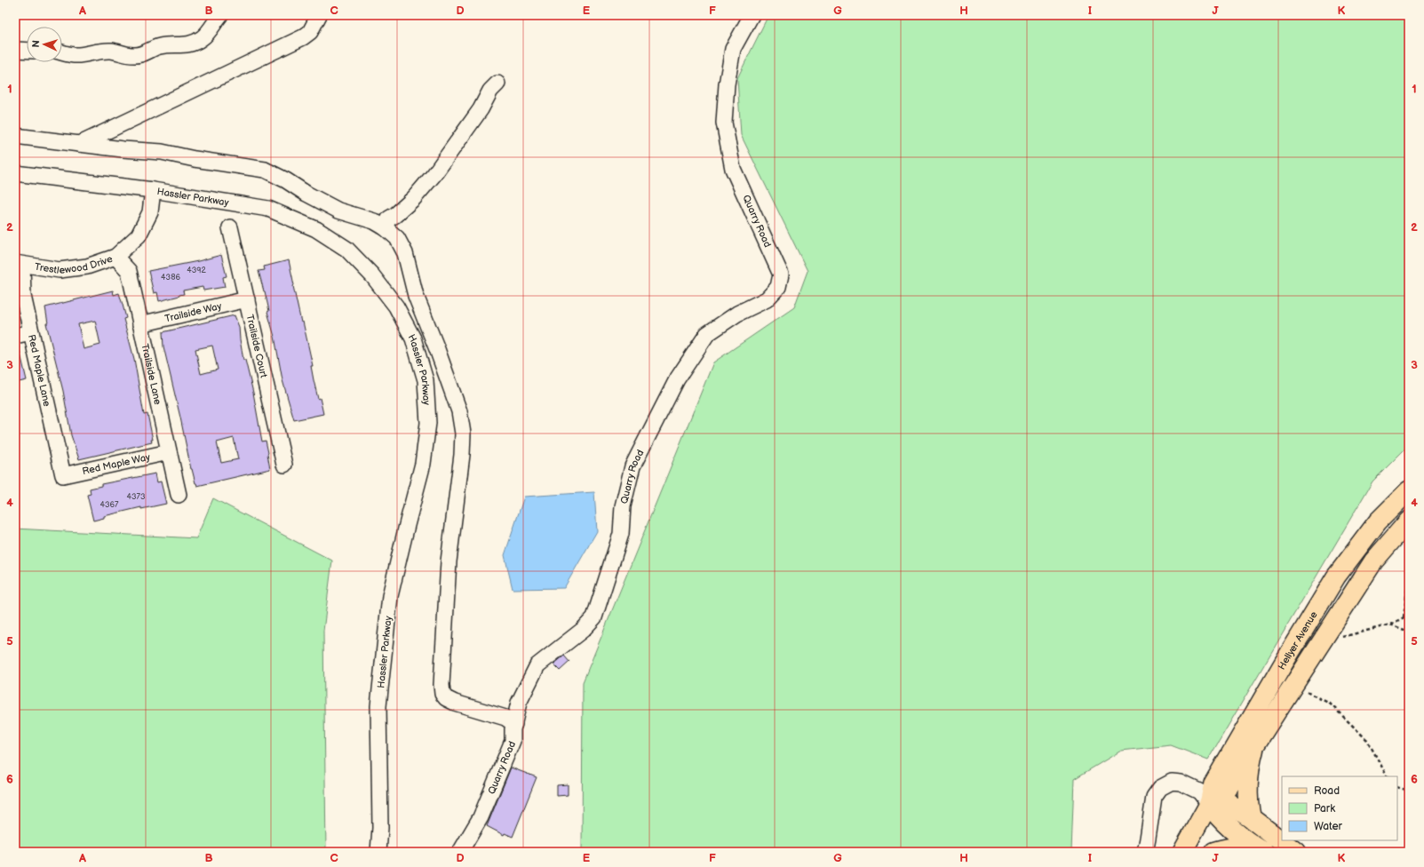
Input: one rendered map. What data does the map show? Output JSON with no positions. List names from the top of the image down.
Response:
{
  "streets": {
    "main road": ["Hellyer Avenue"],
    "street": [
      "Hassler Parkway",
      "Quarry Road",
      "Trestlewood Drive",
      "Trailside Way",
      "Trailside Court",
      "Red Maple Lane",
      "Trailside Lane",
      "Red Maple Way"
    ]
  },
  "crossings": [
    ["Hassler Parkway", "Trestlewood Drive"],
    ["Trestlewood Drive", "Red Maple Lane"],
    ["Trestlewood Drive", "Trailside Lane"],
    ["Trailside Way", "Trailside Court"],
    ["Trailside Way", "Trailside Lane"],
    ["Red Maple Lane", "Red Maple Way"],
    ["Trailside Lane", "Red Maple Way"]
  ],
  "house_numbers": [
    "4392",
    "4386",
    "4373",
    "4367"
  ],
  "legend": ["Road", "Park", "Water"],
  "north": "left",
  "grid": {
    "columns": [
      "A",
      "B",
      "C",
      "D",
      "E",
      "F",
      "G",
      "H",
      "I",
      "J",
      "K"
    ],
    "rows": [
      "1",
      "2",
      "3",
      "4",
      "5",
      "6"
    ]
  }
}
